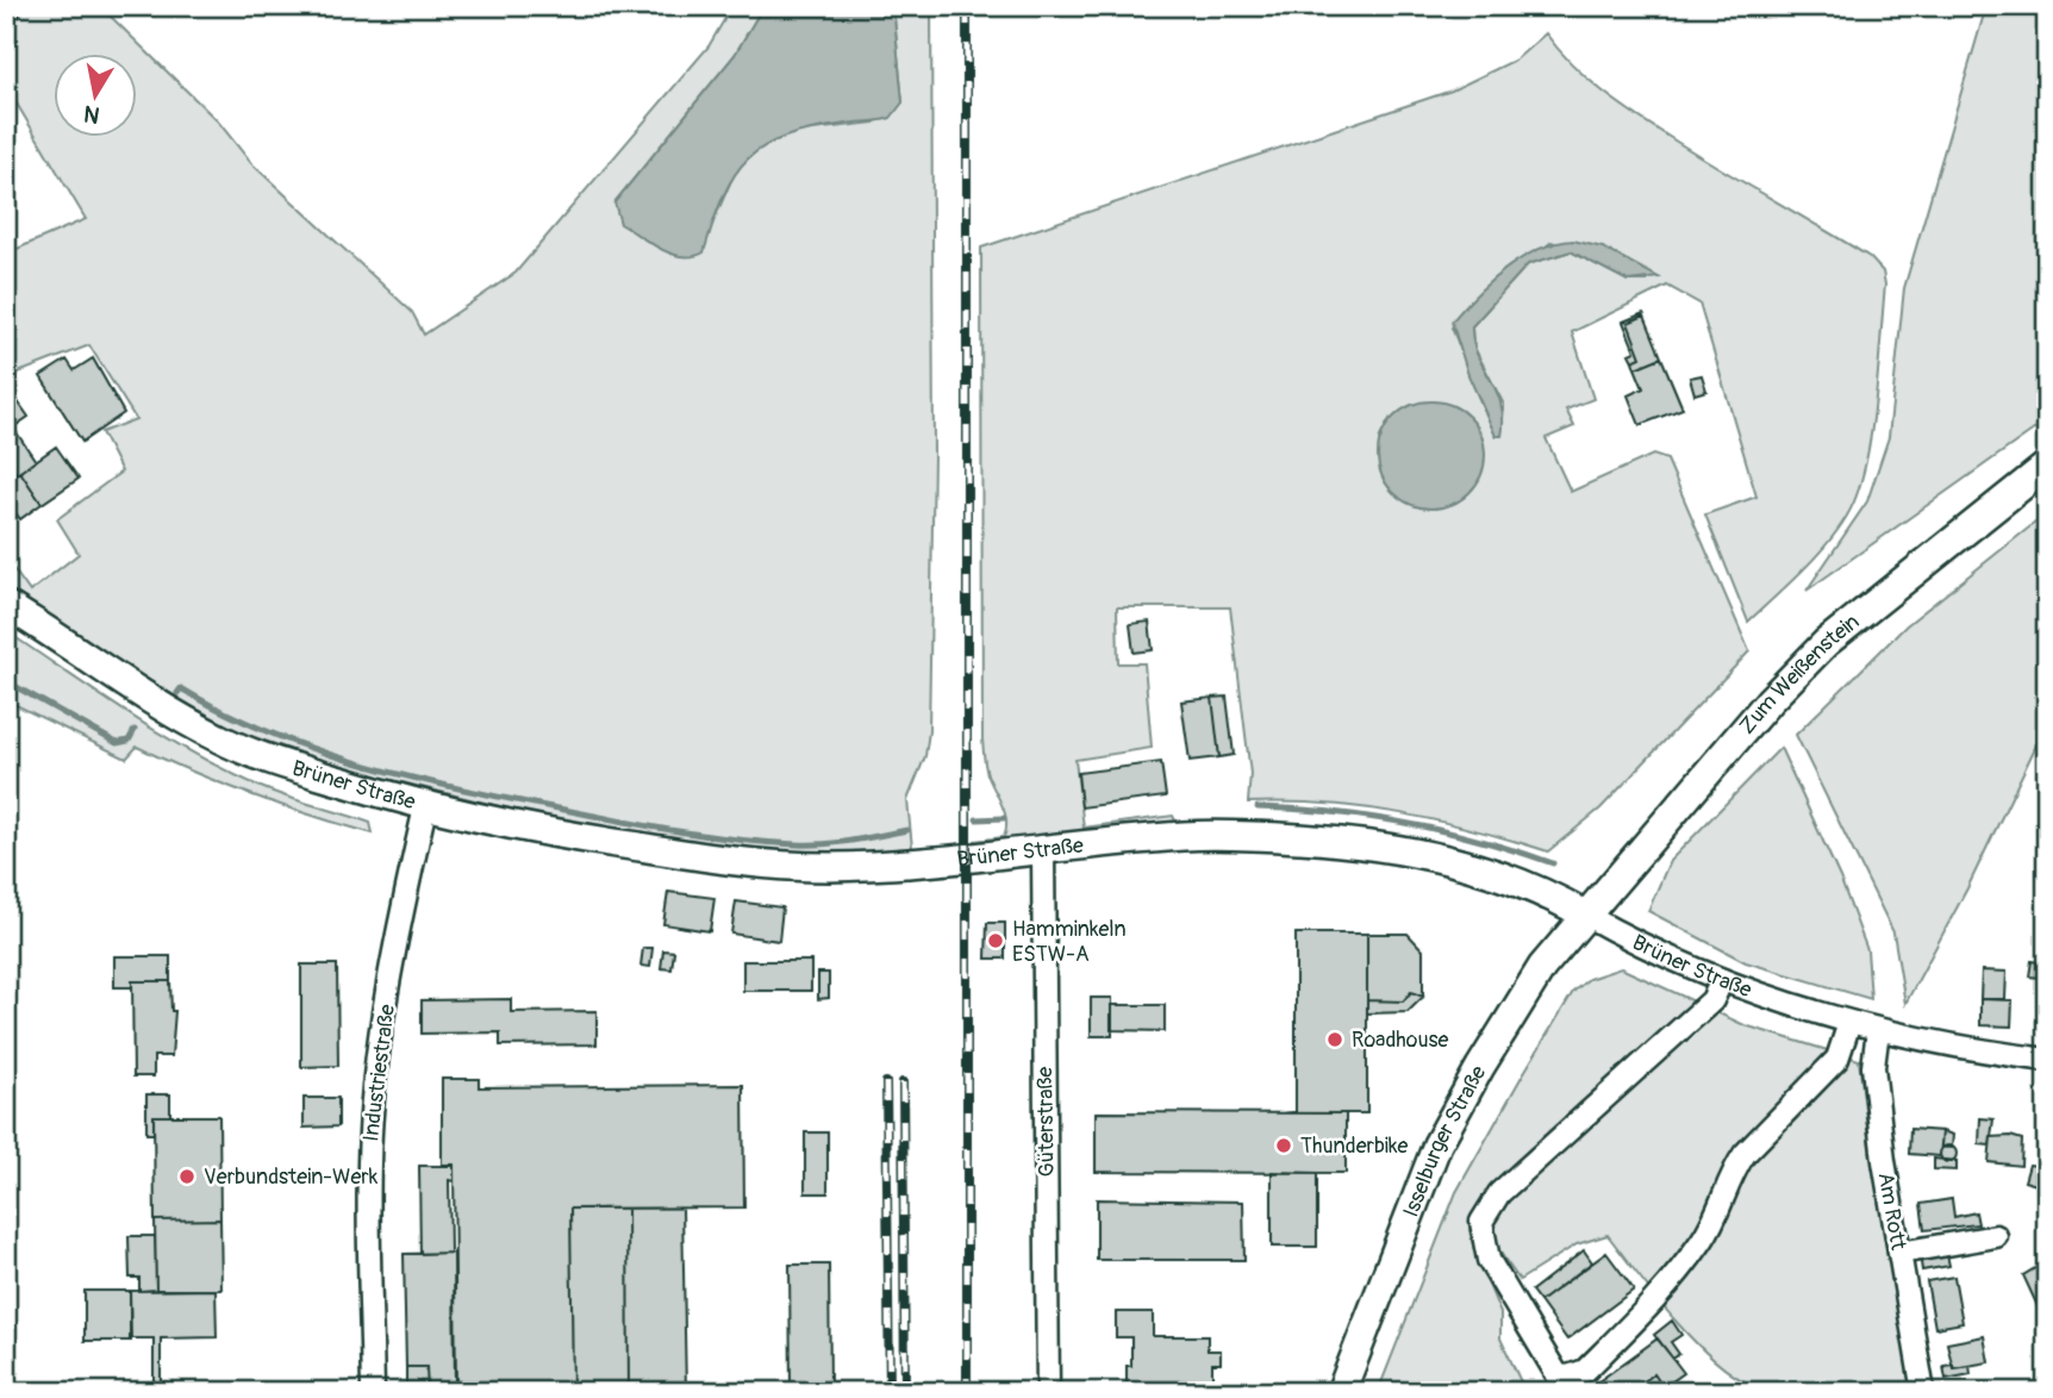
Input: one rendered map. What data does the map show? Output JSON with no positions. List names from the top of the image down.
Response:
{
  "streets": {
    "main road": ["Zum Weißenstein", "Brüner Straße", "Isselburger Straße"],
    "street": ["Industriestraße", "Güterstraße", "Am Rott"]
  },
  "crossings": [
    ["Zum Weißenstein", "Brüner Straße"],
    ["Zum Weißenstein", "Isselburger Straße"],
    ["Brüner Straße", "Industriestraße"],
    ["Brüner Straße", "Güterstraße"],
    ["Brüner Straße", "Isselburger Straße"],
    ["Brüner Straße", "Am Rott"]
  ],
  "places": [
    "Hamminkeln ESTW-A",
    "Roadhouse",
    "Thunderbike",
    "Verbundstein-Werk"
  ],
  "north": "bottom"
}
